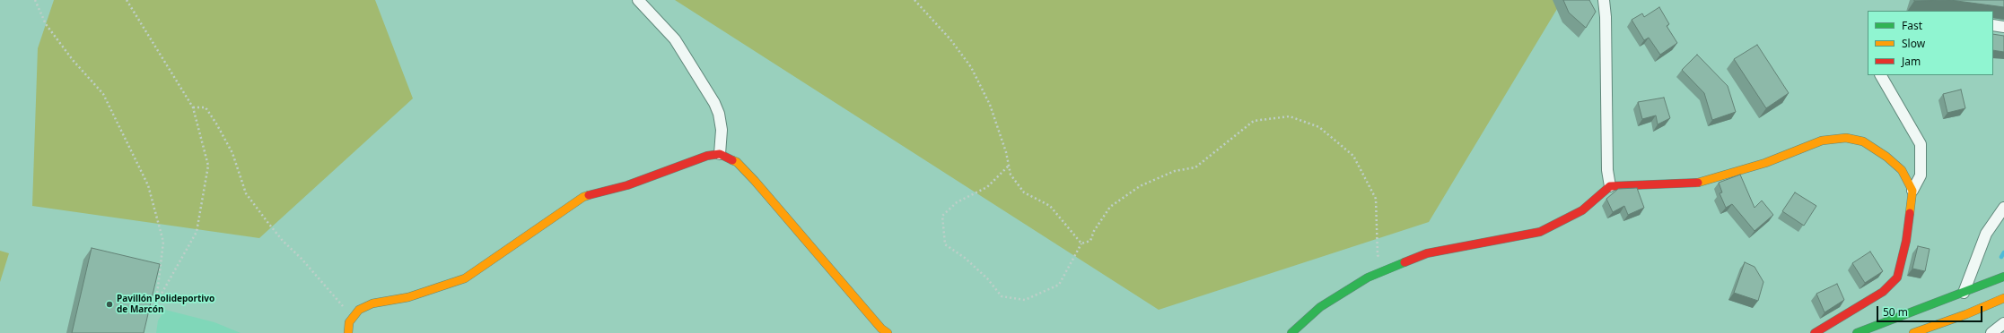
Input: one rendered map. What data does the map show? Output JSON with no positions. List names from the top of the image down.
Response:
{
  "places": ["Pavillón Polideportivo de Marcón"],
  "legend": ["Fast", "Slow", "Jam"],
  "scale_bar": "50 m"
}
